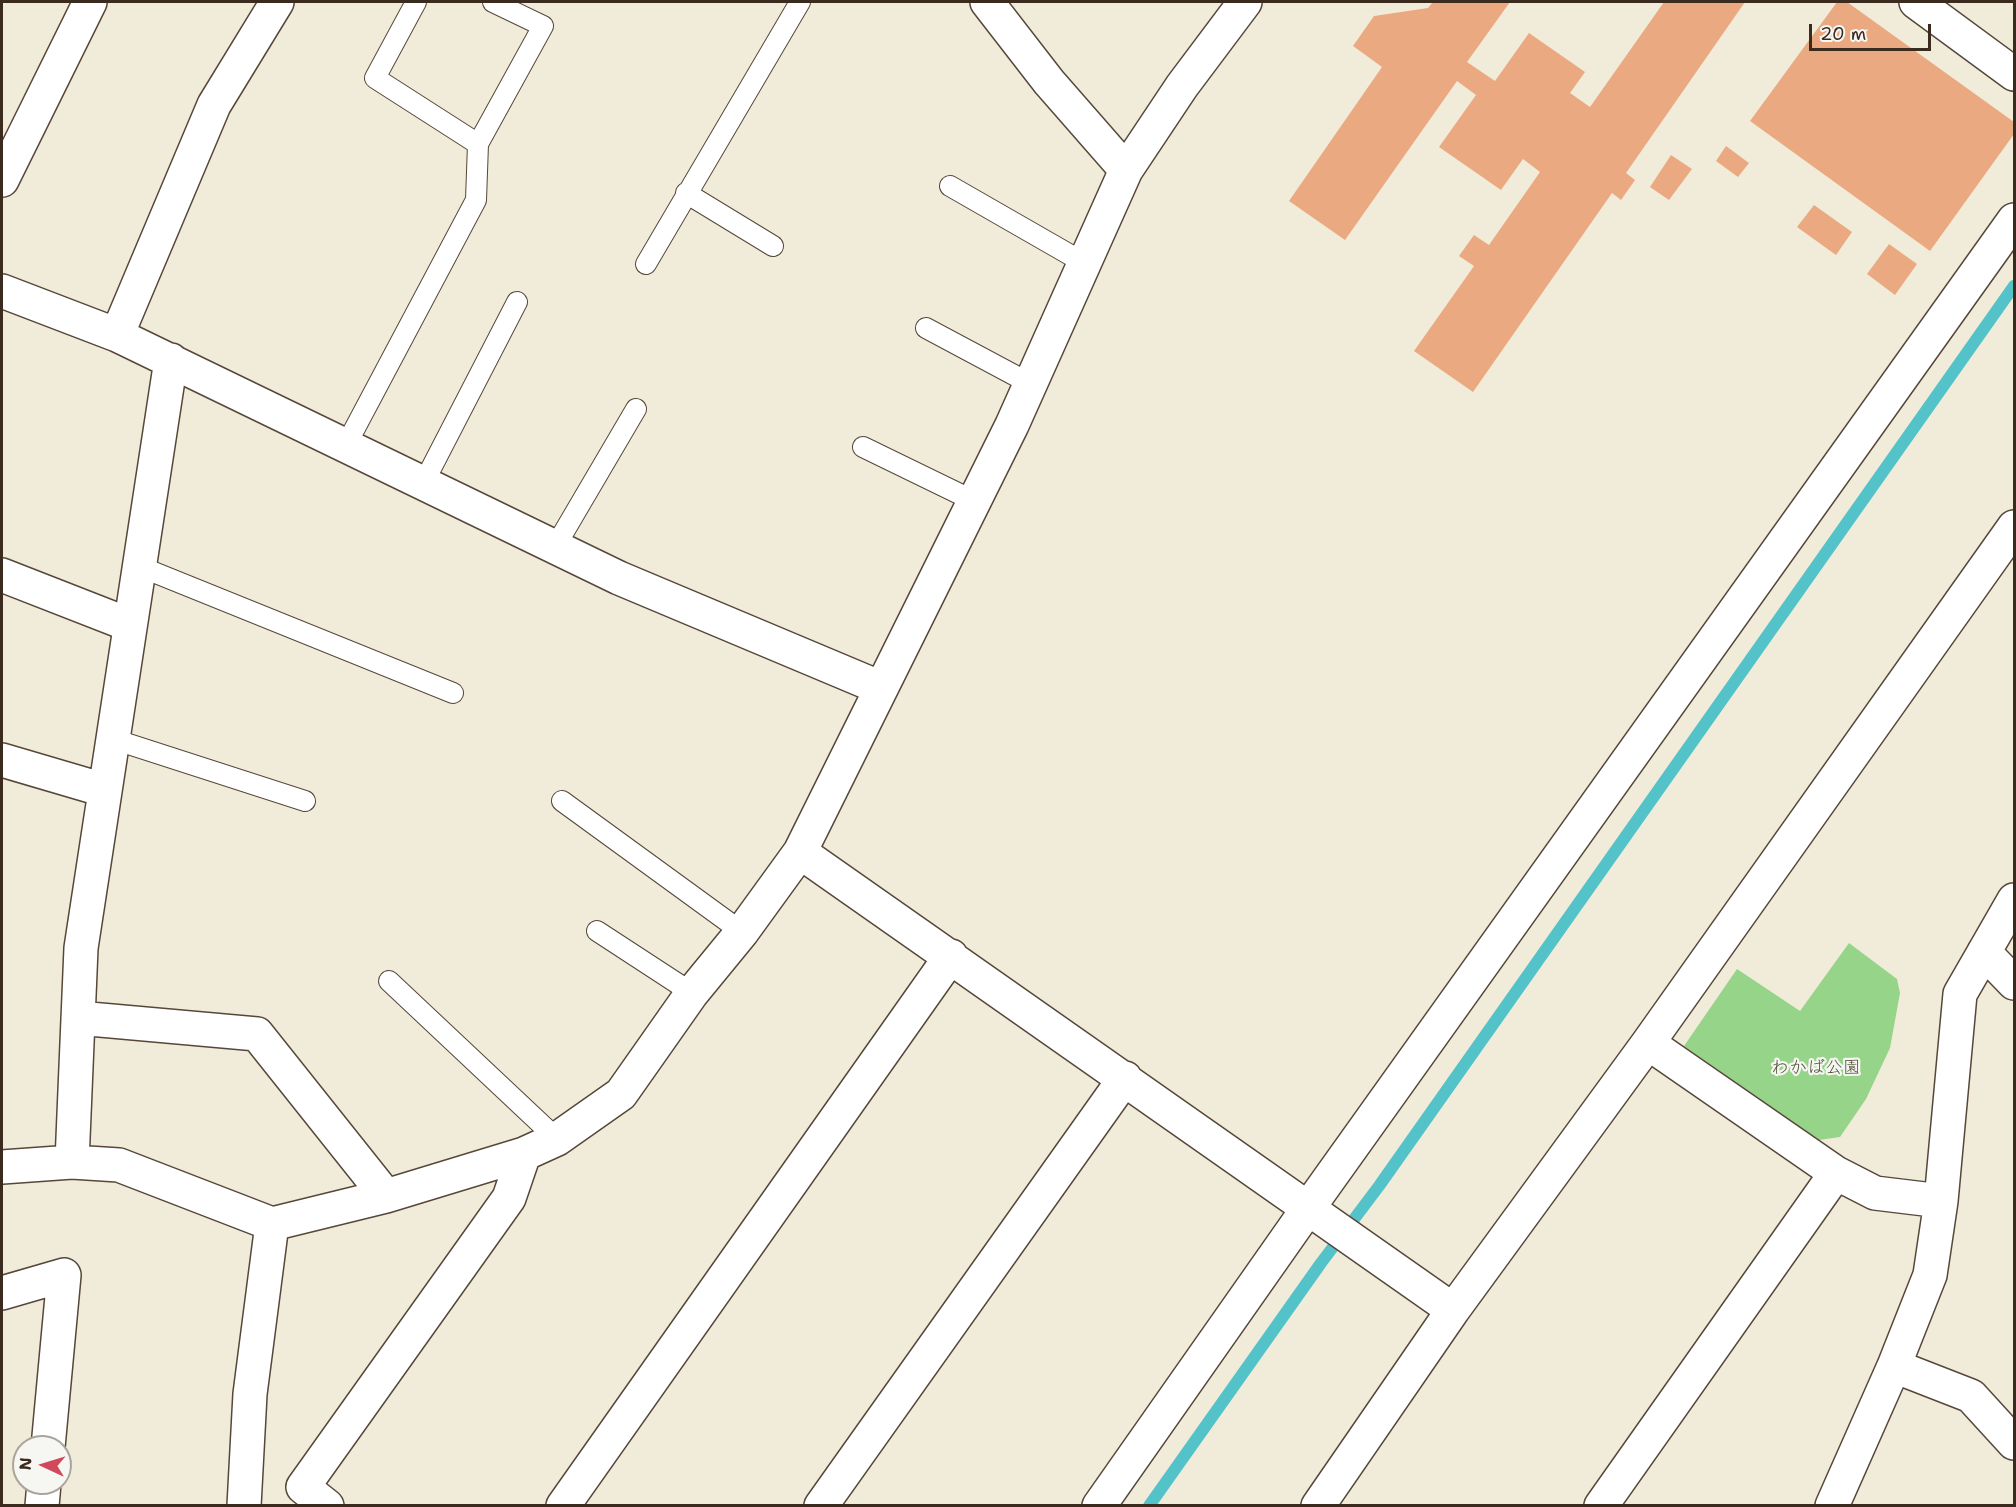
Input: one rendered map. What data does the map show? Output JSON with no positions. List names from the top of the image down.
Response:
{
  "parks": ["わかば公園"],
  "scale_bar": "20 m",
  "north": "left"
}
